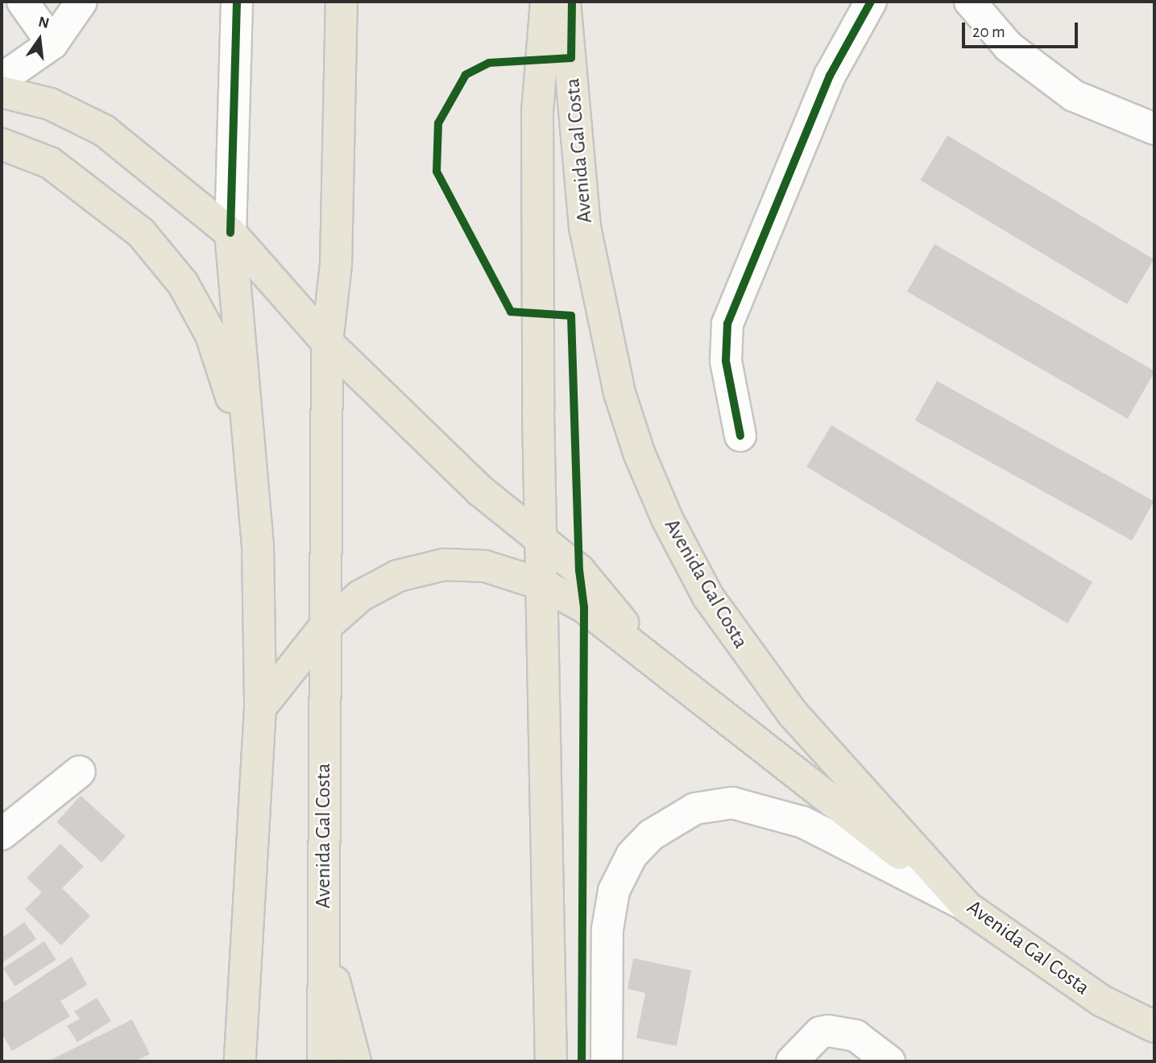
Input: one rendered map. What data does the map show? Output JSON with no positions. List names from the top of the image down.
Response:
{
  "streets": {
    "main road": ["Avenida Gal Costa"]
  },
  "scale_bar": "20 m",
  "north": "top"
}
